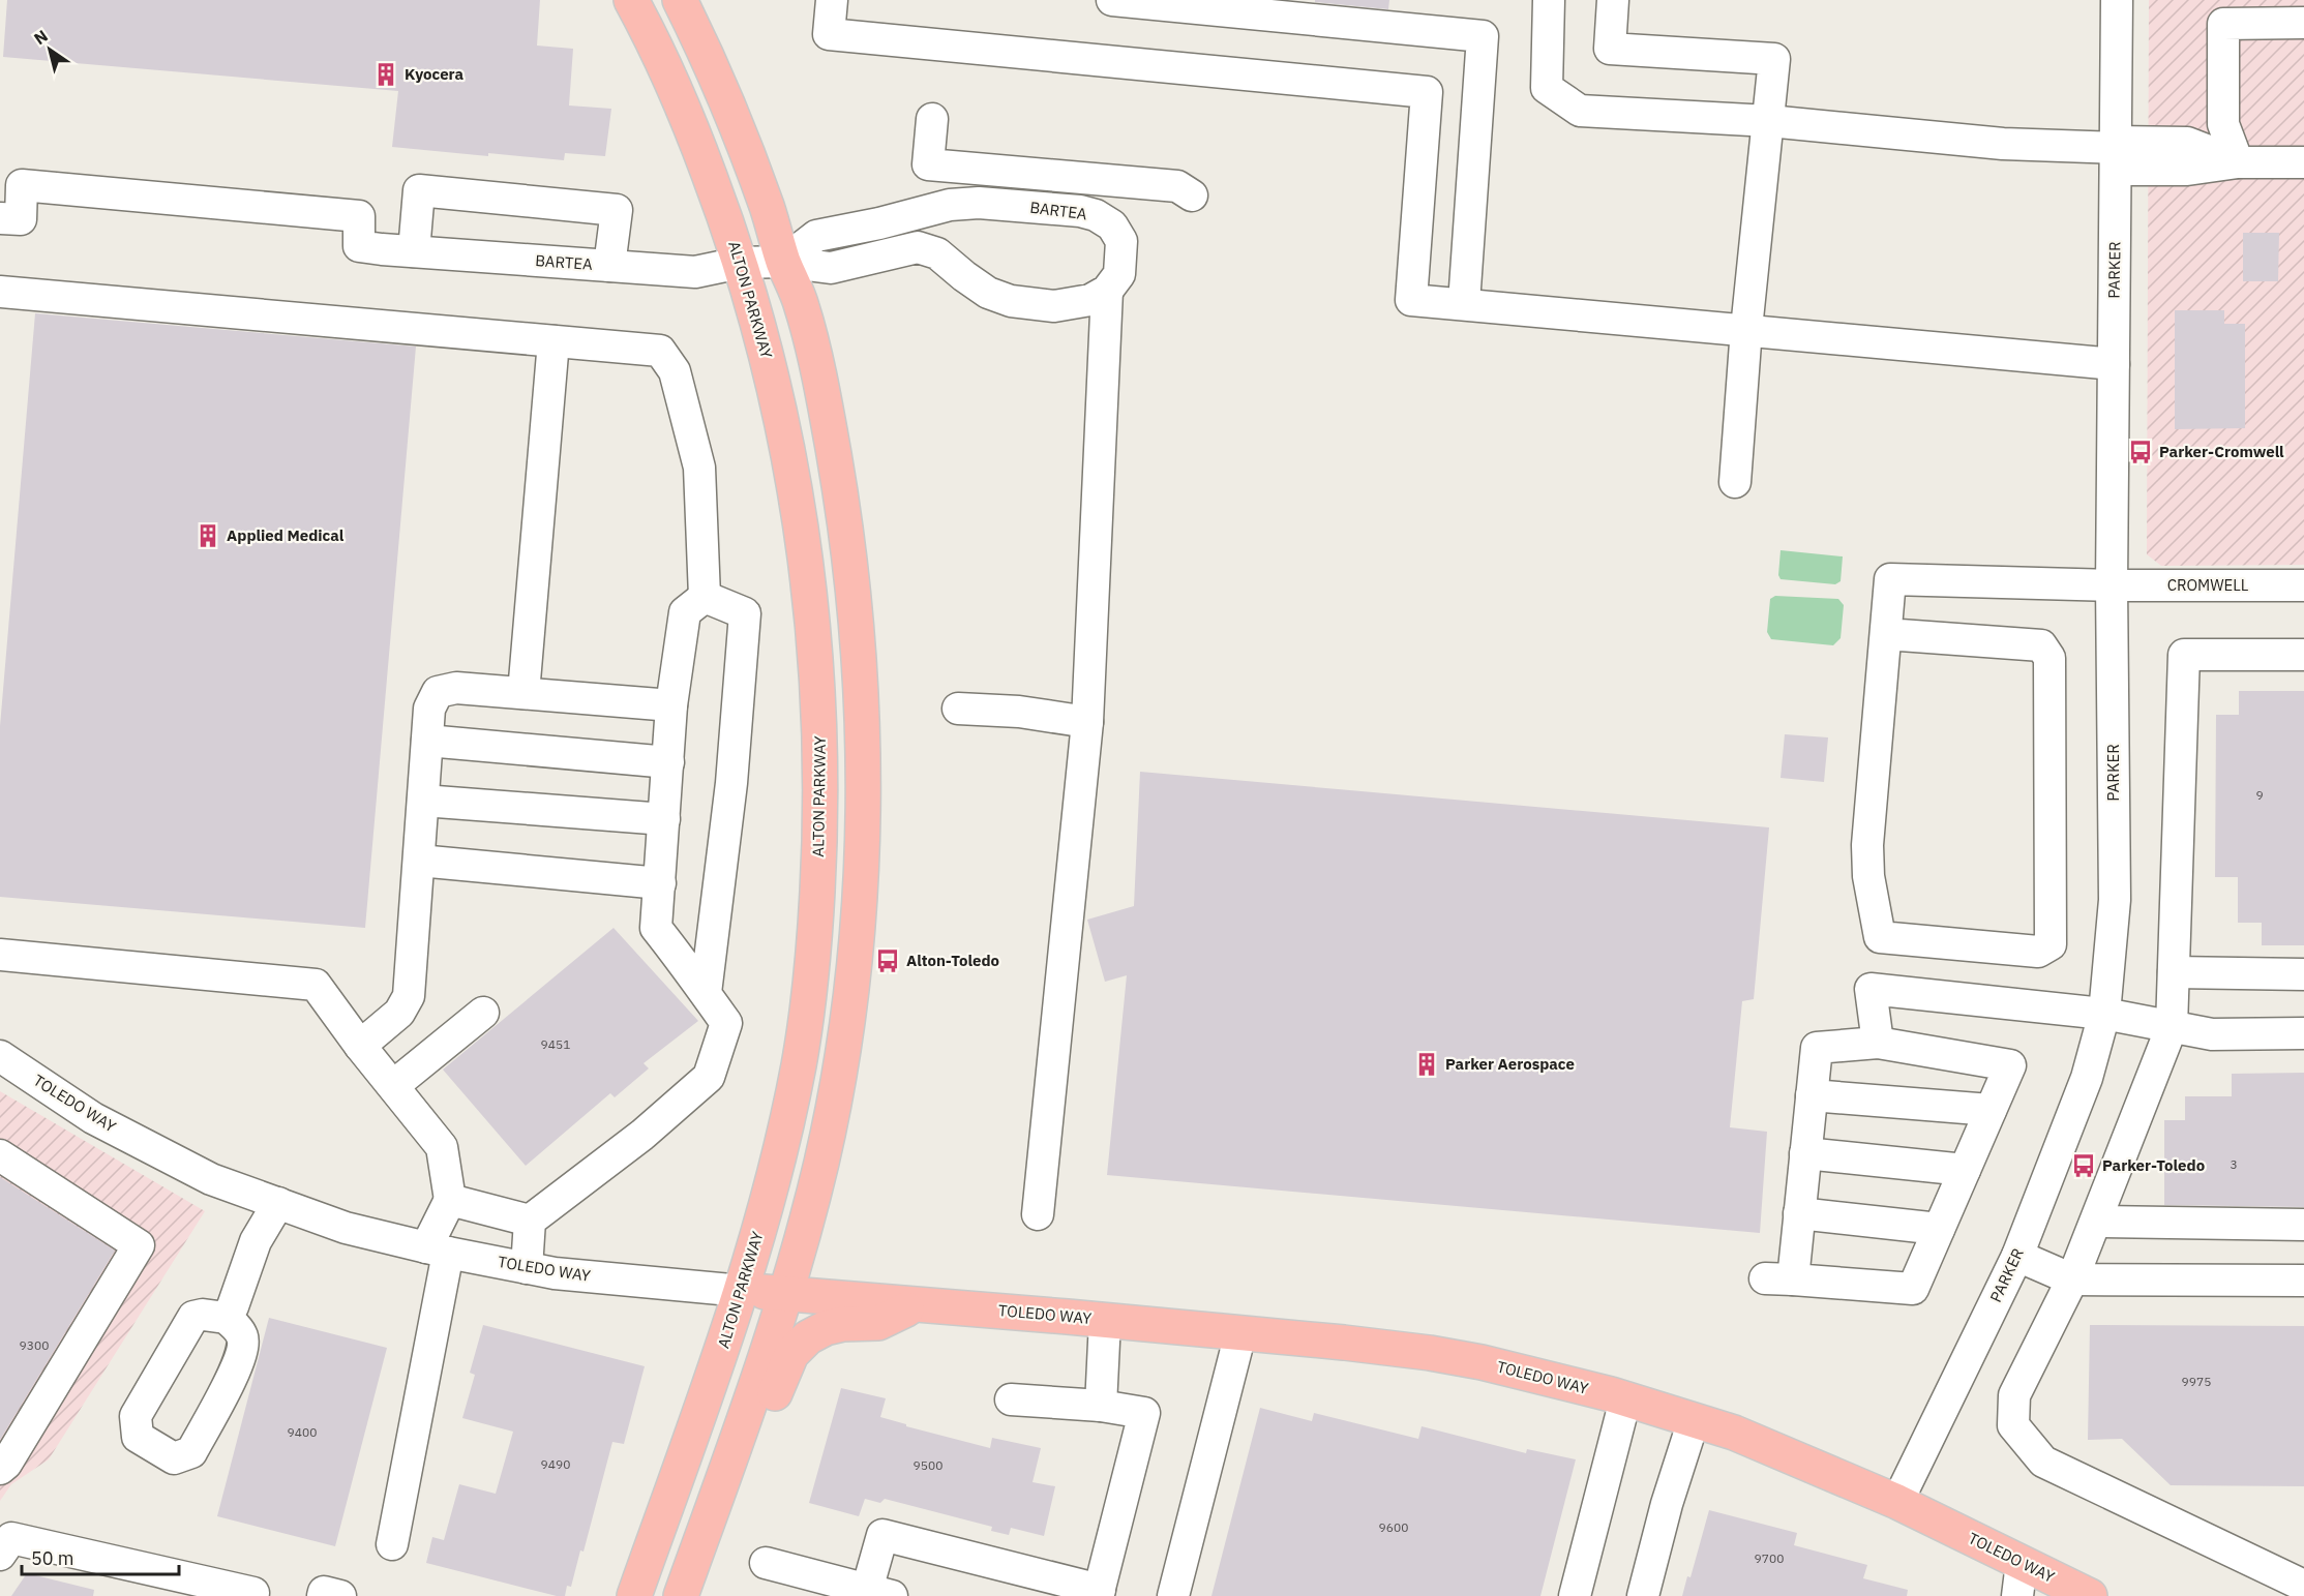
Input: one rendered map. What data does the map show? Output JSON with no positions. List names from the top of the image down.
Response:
{
  "streets": {
    "main road": ["ALTON PARKWAY", "TOLEDO WAY"],
    "street": ["BARTEA", "PARKER", "CROMWELL"]
  },
  "crossings": [
    ["BARTEA", "ALTON PARKWAY"],
    ["PARKER", "CROMWELL"],
    ["PARKER", "TOLEDO WAY"],
    ["ALTON PARKWAY", "TOLEDO WAY"]
  ],
  "places": {
    "building": ["Kyocera", "Applied Medical", "Parker Aerospace"],
    "bus stop": ["Parker-Cromwell", "Alton-Toledo", "Parker-Toledo"]
  },
  "house_numbers": [
    "9",
    "9451",
    "3",
    "9300",
    "9975",
    "9400",
    "9490",
    "9500",
    "9600",
    "9700"
  ],
  "scale_bar": "50 m",
  "north": "top left"
}
